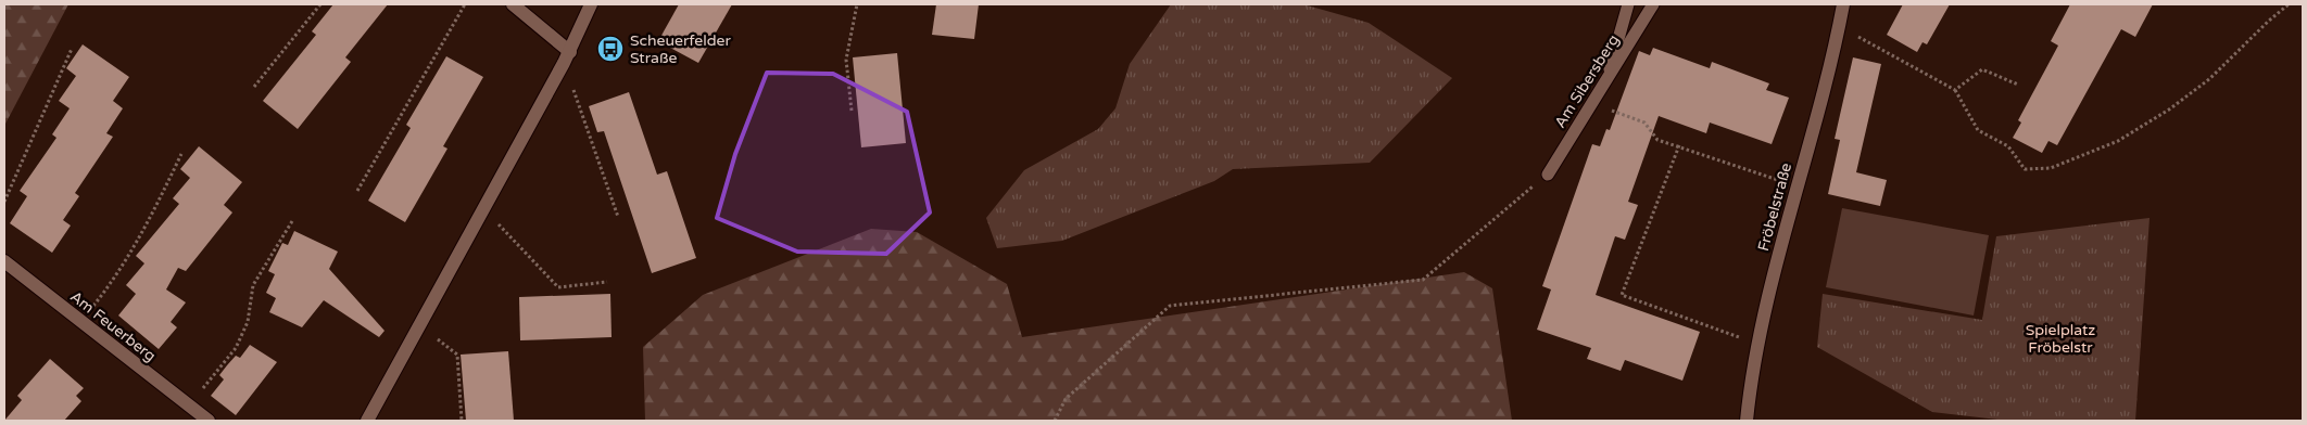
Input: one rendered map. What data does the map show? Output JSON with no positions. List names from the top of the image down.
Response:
{
  "streets": {
    "street": ["Fröbelstraße", "Am Feuerberg"],
    "lane": ["Am Sibersberg"]
  },
  "parks": ["Spielplatz Fröbelstr"],
  "places": {
    "bus stop": ["Scheuerfelder Straße"]
  }
}
